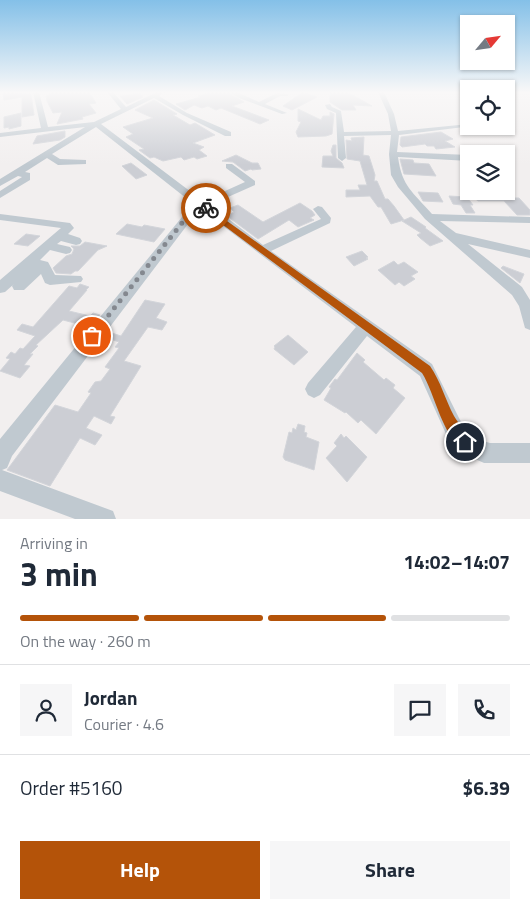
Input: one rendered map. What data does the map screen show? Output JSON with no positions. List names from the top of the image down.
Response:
{
  "north": "top right",
  "page": {
    "heading": ["3 min", "Arriving in", "14:02–14:07"],
    "panel": [
      "Jordan",
      "Courier · 4.6",
      "Order #5160",
      "$6.39"
    ],
    "bar": "On the way · 260 m",
    "buttons": ["Help", "Share"]
  }
}
